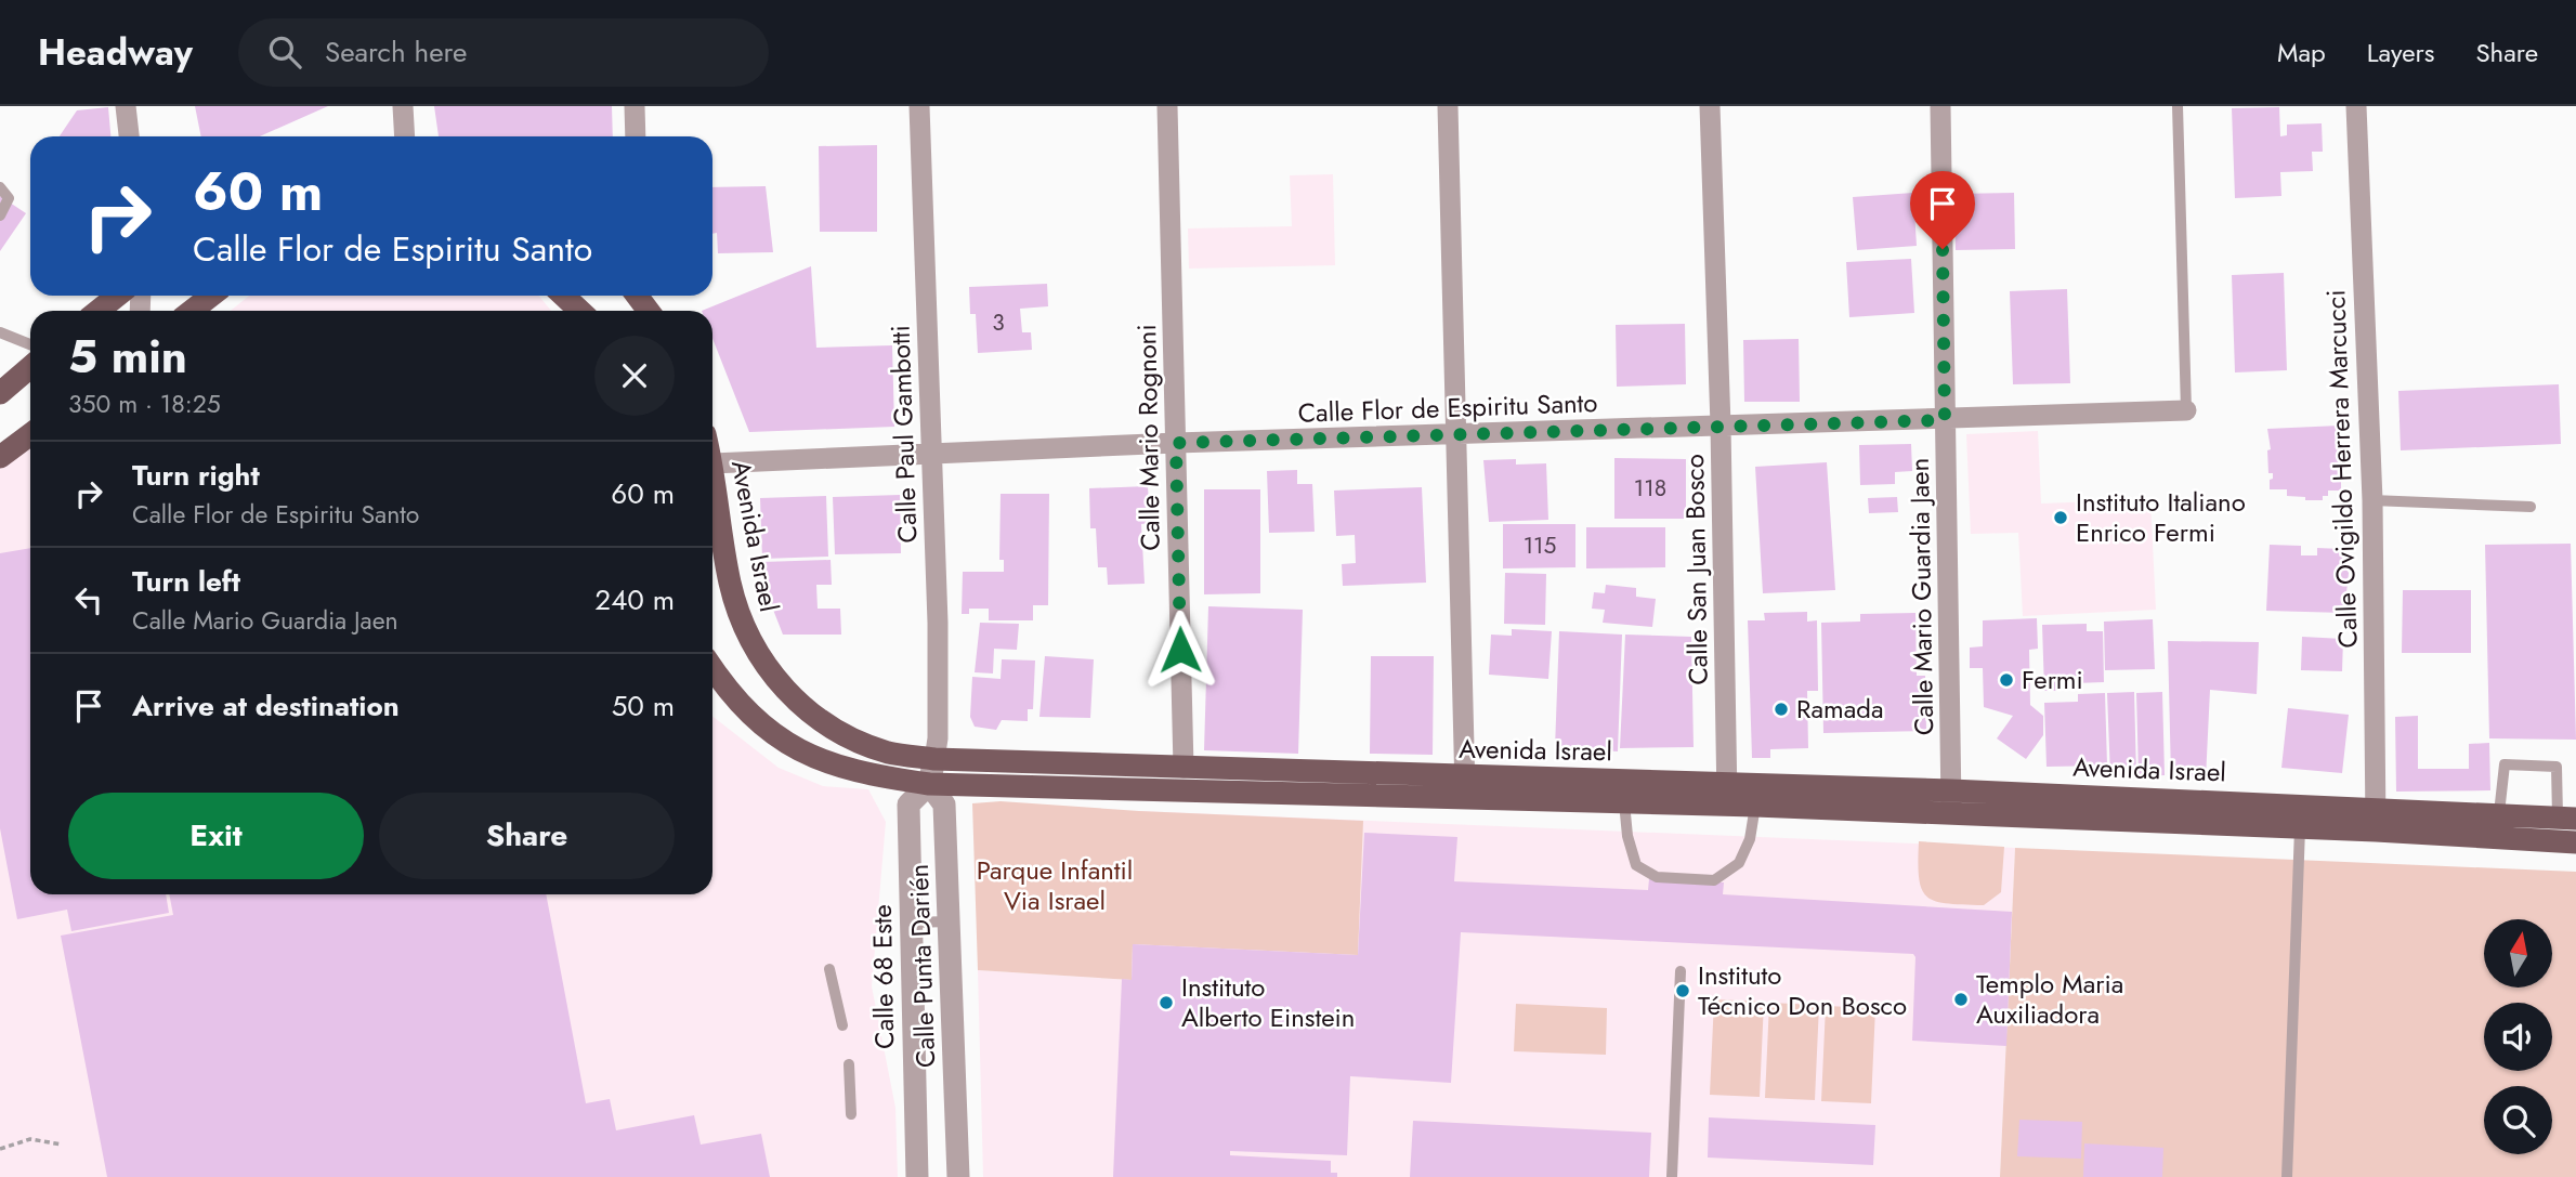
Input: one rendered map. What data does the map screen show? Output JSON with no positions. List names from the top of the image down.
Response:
{
  "streets": {
    "main road": ["Avenida Israel"],
    "street": [
      "Calle Flor de Espiritu Santo",
      "Calle Paul Gambotti",
      "Calle Mario Rognoni",
      "Calle Ovigildo Herrera Marcucci",
      "Calle San Juan Bosco",
      "Calle Mario Guardia Jaen",
      "Calle Punta Darién",
      "Calle 68 Este"
    ]
  },
  "crossings": [
    ["Calle Flor de Espiritu Santo", "Calle Paul Gambotti"],
    ["Calle Flor de Espiritu Santo", "Calle Mario Rognoni"],
    ["Calle Flor de Espiritu Santo", "Avenida Israel"],
    ["Calle Flor de Espiritu Santo", "Calle San Juan Bosco"],
    ["Calle Flor de Espiritu Santo", "Calle Mario Guardia Jaen"],
    ["Calle Paul Gambotti", "Avenida Israel"],
    ["Calle Mario Rognoni", "Avenida Israel"],
    ["Calle Ovigildo Herrera Marcucci", "Avenida Israel"],
    ["Avenida Israel", "Calle San Juan Bosco"],
    ["Avenida Israel", "Calle Mario Guardia Jaen"],
    ["Avenida Israel", "Calle Punta Darién"],
    ["Avenida Israel", "Calle 68 Este"],
    ["Calle Punta Darién", "Calle 68 Este"]
  ],
  "parks": ["Parque Infantil Via Israel"],
  "places": [
    "Instituto Italiano Enrico Fermi",
    "Fermi",
    "Ramada",
    "Instituto Técnico Don Bosco",
    "Templo Maria Auxiliadora",
    "Instituto Alberto Einstein"
  ],
  "house_numbers": ["3", "118", "115"],
  "north": "top",
  "page": {
    "header": "Headway",
    "search": "Search here",
    "nav": ["Map", "Layers", "Share"],
    "turn": ["60 m", "Calle Flor de Espiritu Santo"],
    "heading": ["5 min", "350 m · 18:25"],
    "list": [
      {
        "name": "Turn right",
        "note": "Calle Flor de Espiritu Santo",
        "value": "60 m"
      },
      {
        "name": "Turn left",
        "note": "Calle Mario Guardia Jaen",
        "value": "240 m"
      },
      {
        "name": "Arrive at destination",
        "value": "50 m"
      }
    ],
    "buttons": ["Exit", "Share"]
  }
}
